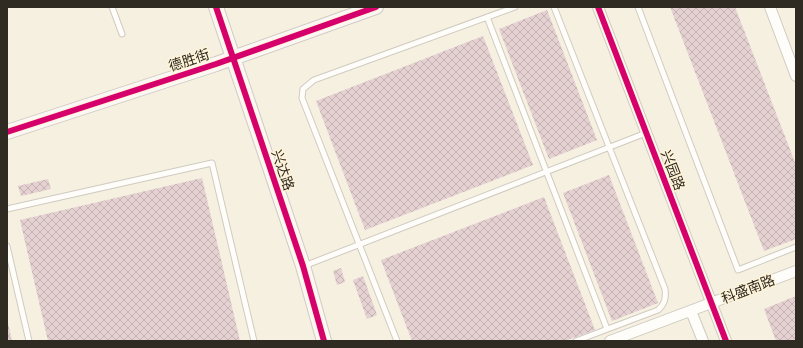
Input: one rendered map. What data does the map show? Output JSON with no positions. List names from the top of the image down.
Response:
{
  "streets": {
    "street": [
      "德胜街",
      "兴达路",
      "兴园路",
      "科盛南路"
    ]
  },
  "crossings": [
    ["德胜街", "兴达路"],
    ["兴园路", "科盛南路"]
  ]
}
